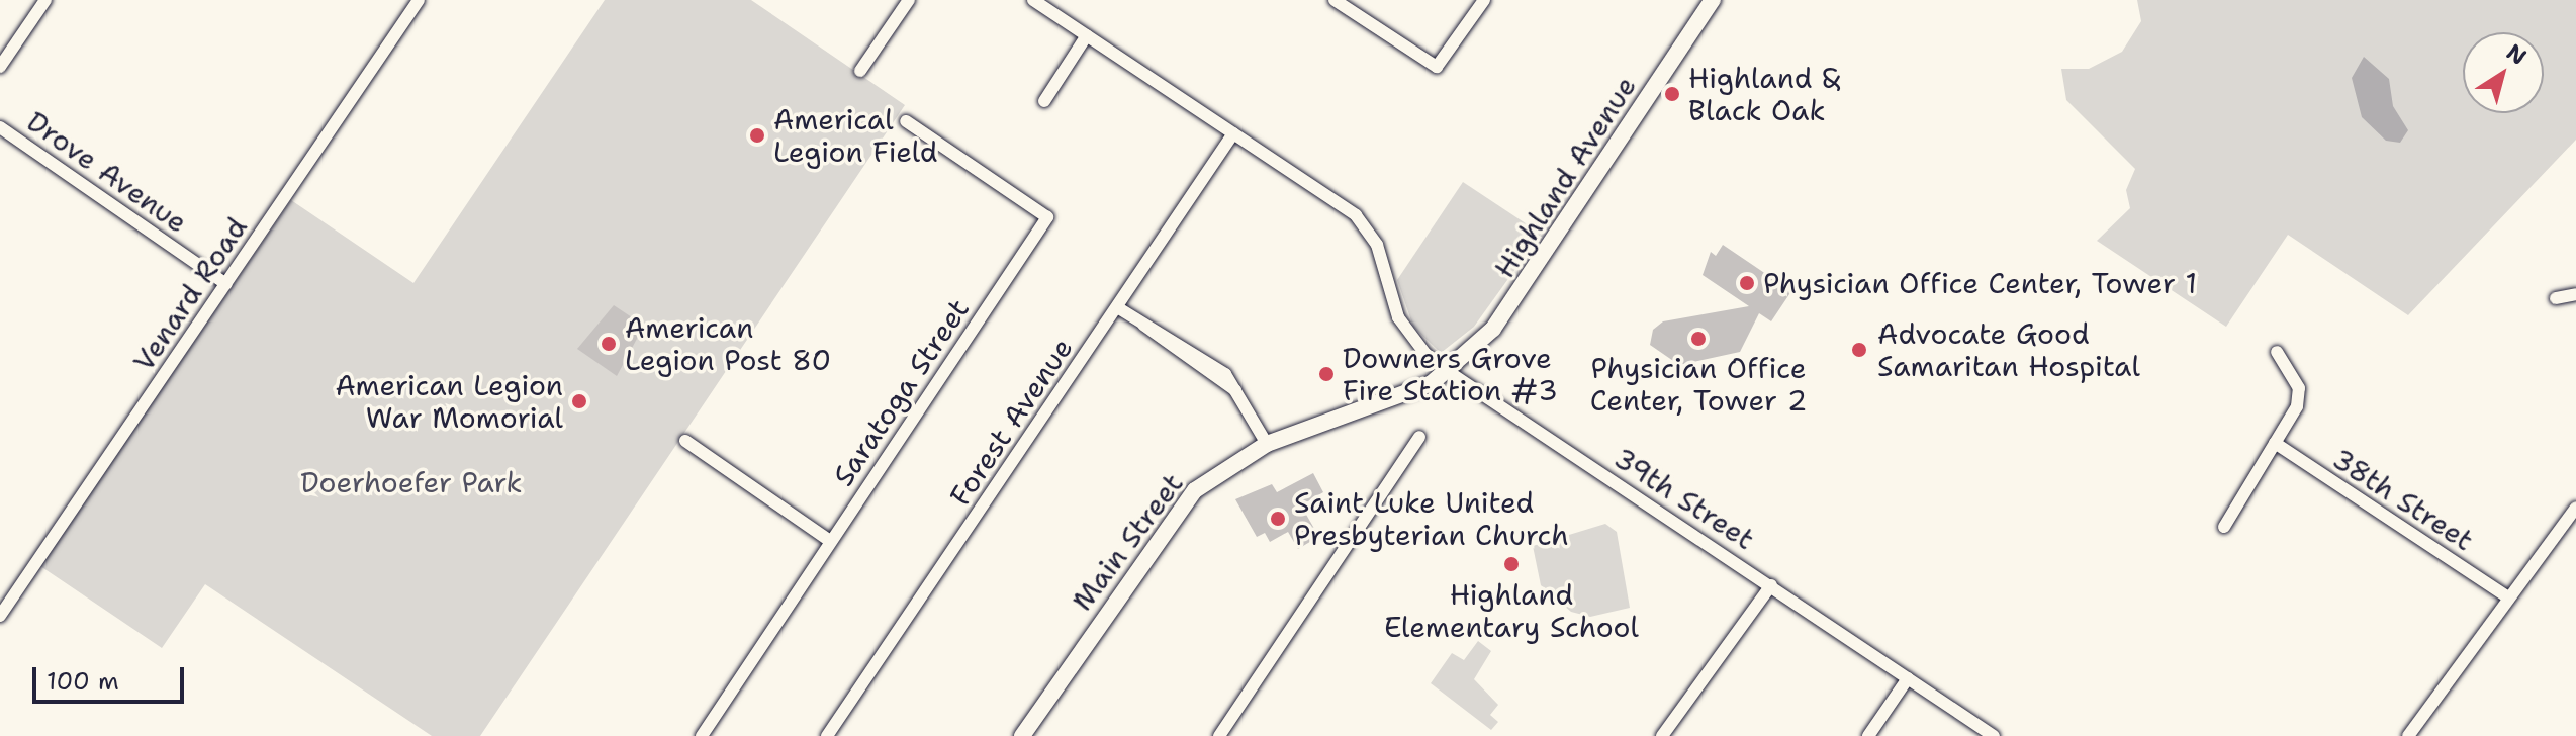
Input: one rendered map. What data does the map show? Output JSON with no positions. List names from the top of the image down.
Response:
{
  "streets": {
    "main road": ["Highland Avenue", "Main Street"],
    "street": [
      "Drove Avenue",
      "Venard Road",
      "Saratoga Street",
      "Forest Avenue",
      "39th Street",
      "38th Street"
    ]
  },
  "crossings": [
    ["Drove Avenue", "Venard Road"],
    ["Highland Avenue", "39th Street"],
    ["Highland Avenue", "Main Street"],
    ["Forest Avenue", "39th Street"],
    ["39th Street", "Main Street"]
  ],
  "parks": ["Doerhoefer Park"],
  "places": [
    "Highland & Black Oak",
    "Americal Legion Field",
    "Physician Office Center, Tower 1",
    "Physician Office Center, Tower 2",
    "American Legion Post 80",
    "Advocate Good Samaritan Hospital",
    "Downers Grove Fire Station #3",
    "American Legion War Momorial",
    "Saint Luke United Presbyterian Church",
    "Highland Elementary School"
  ],
  "scale_bar": "100 m",
  "north": "top right"
}
